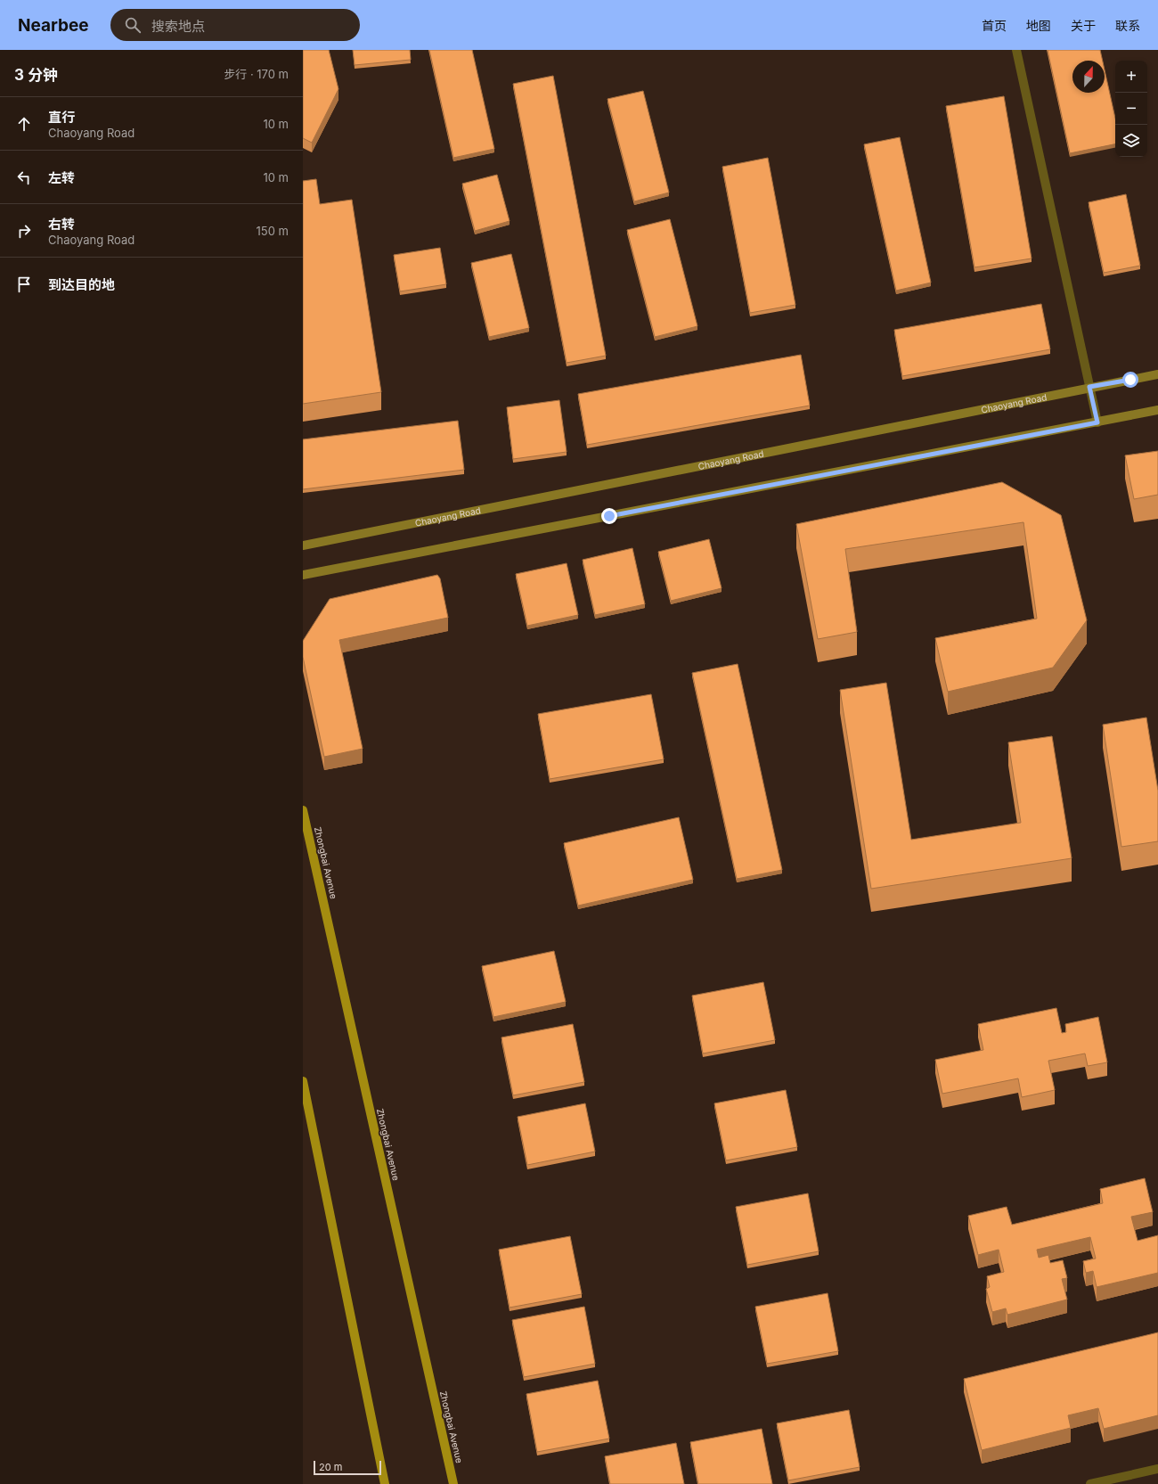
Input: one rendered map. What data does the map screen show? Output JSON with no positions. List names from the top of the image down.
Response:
{
  "streets": {
    "main road": ["Chaoyang Road", "Zhongbai Avenue"]
  },
  "scale_bar": "20 m",
  "north": "top",
  "page": {
    "header": "Nearbee",
    "search": "搜索地点",
    "nav": [
      "首页",
      "地图",
      "关于",
      "联系"
    ],
    "heading": ["3 分钟", "步行 · 170 m"],
    "map_buttons": ["+", "−"],
    "list": [
      ["直行", "Chaoyang Road", "10 m"],
      ["左转", "10 m"],
      ["右转", "Chaoyang Road", "150 m"],
      "到达目的地"
    ],
    "scale": "20 m"
  }
}
